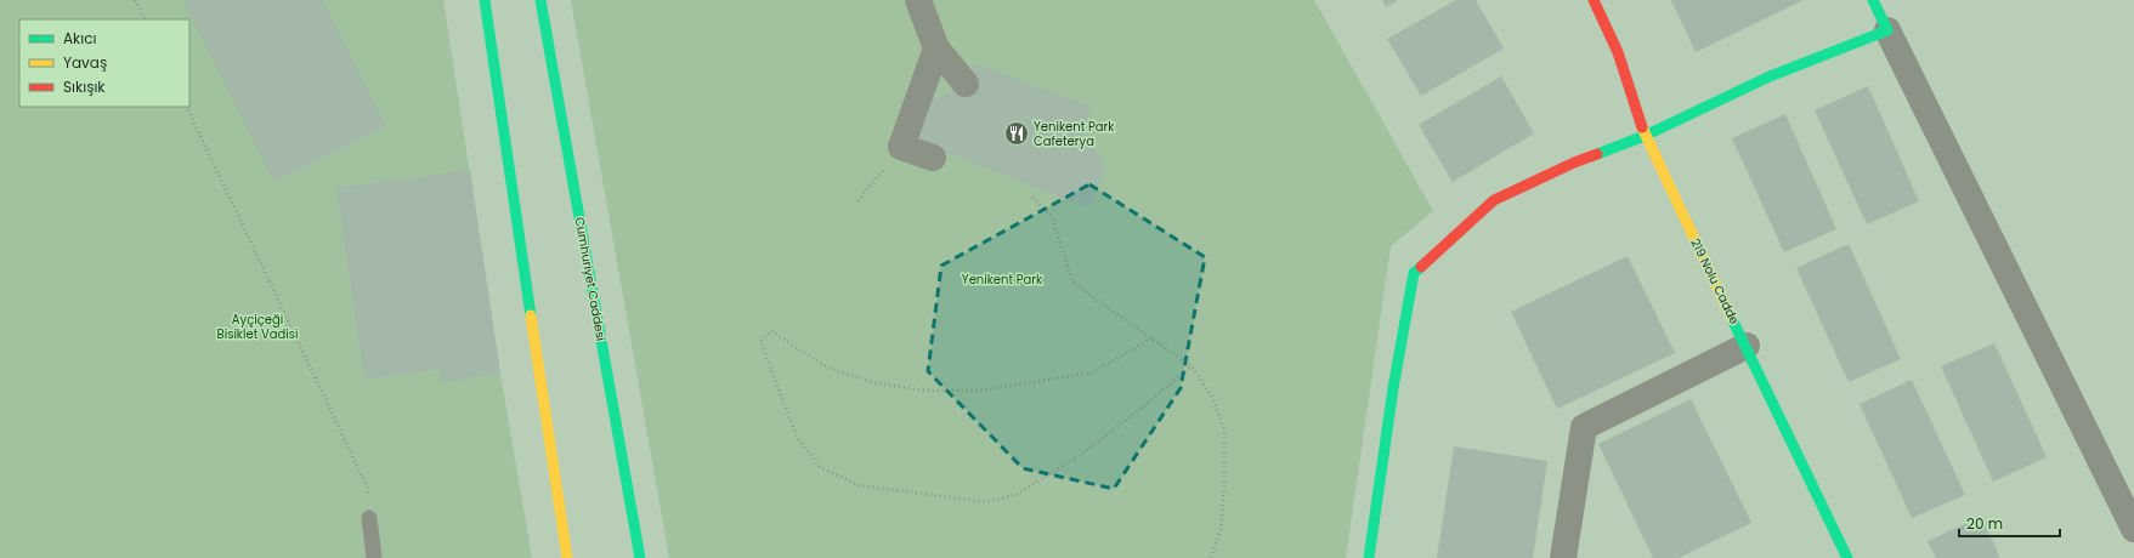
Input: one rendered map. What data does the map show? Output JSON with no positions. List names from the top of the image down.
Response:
{
  "streets": {
    "street": ["Cumhuriyet Caddesi", "219 Nolu Cadde"]
  },
  "parks": ["Yenikent Park", "Ayçiçeği Bisiklet Vadisi"],
  "places": {
    "restaurant": ["Yenikent Park Cafeterya"]
  },
  "legend": ["Akıcı", "Yavaş", "Sıkışık"],
  "scale_bar": "20 m"
}
